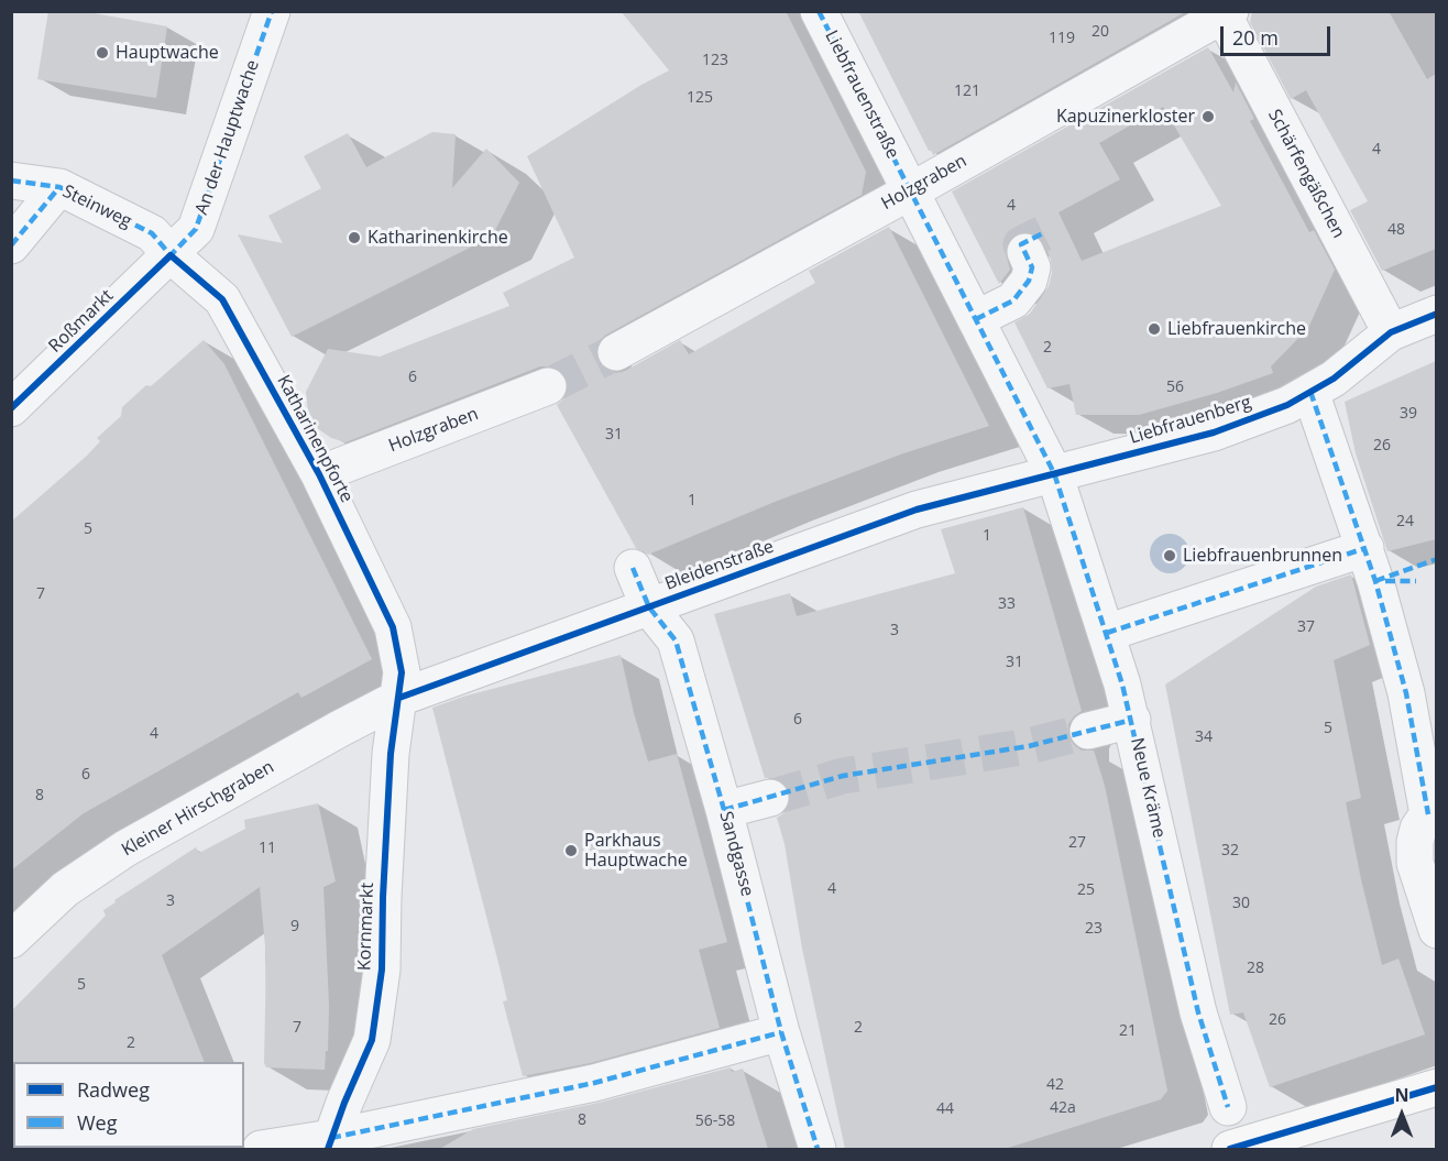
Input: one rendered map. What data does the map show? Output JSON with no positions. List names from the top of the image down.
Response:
{
  "streets": {
    "street": [
      "Liebfrauenstraße",
      "An der Hauptwache",
      "Schärfengäßchen",
      "Holzgraben",
      "Steinweg",
      "Roßmarkt",
      "Liebfrauenberg",
      "Katharinenpforte",
      "Bleidenstraße",
      "Neue Kräme",
      "Kleiner Hirschgraben",
      "Sandgasse",
      "Kornmarkt"
    ]
  },
  "crossings": [
    ["Liebfrauenstraße", "Holzgraben"],
    ["Liebfrauenstraße", "Liebfrauenberg"],
    ["Liebfrauenstraße", "Bleidenstraße"],
    ["Liebfrauenstraße", "Neue Kräme"],
    ["An der Hauptwache", "Steinweg"],
    ["An der Hauptwache", "Roßmarkt"],
    ["An der Hauptwache", "Katharinenpforte"],
    ["Schärfengäßchen", "Holzgraben"],
    ["Schärfengäßchen", "Liebfrauenberg"],
    ["Holzgraben", "Katharinenpforte"],
    ["Steinweg", "Roßmarkt"],
    ["Steinweg", "Katharinenpforte"],
    ["Roßmarkt", "Katharinenpforte"],
    ["Liebfrauenberg", "Bleidenstraße"],
    ["Liebfrauenberg", "Neue Kräme"],
    ["Katharinenpforte", "Bleidenstraße"],
    ["Katharinenpforte", "Kleiner Hirschgraben"],
    ["Katharinenpforte", "Kornmarkt"],
    ["Bleidenstraße", "Neue Kräme"],
    ["Bleidenstraße", "Kleiner Hirschgraben"],
    ["Bleidenstraße", "Sandgasse"],
    ["Bleidenstraße", "Kornmarkt"],
    ["Kleiner Hirschgraben", "Kornmarkt"]
  ],
  "places": [
    "Hauptwache",
    "Kapuzinerkloster",
    "Katharinenkirche",
    "Liebfrauenkirche",
    "Liebfrauenbrunnen",
    "Parkhaus Hauptwache"
  ],
  "house_numbers": [
    "20",
    "119",
    "123",
    "121",
    "125",
    "4",
    "4",
    "48",
    "2",
    "6",
    "56",
    "39",
    "31",
    "26",
    "1",
    "24",
    "5",
    "1",
    "7",
    "33",
    "37",
    "3",
    "31",
    "6",
    "5",
    "4",
    "34",
    "6",
    "8",
    "27",
    "11",
    "32",
    "4",
    "25",
    "3",
    "30",
    "9",
    "23",
    "28",
    "5",
    "26",
    "7",
    "2",
    "21",
    "2",
    "42",
    "42a",
    "44",
    "8",
    "56-58"
  ],
  "legend": ["Radweg", "Weg"],
  "scale_bar": "20 m",
  "north": "top"
}
